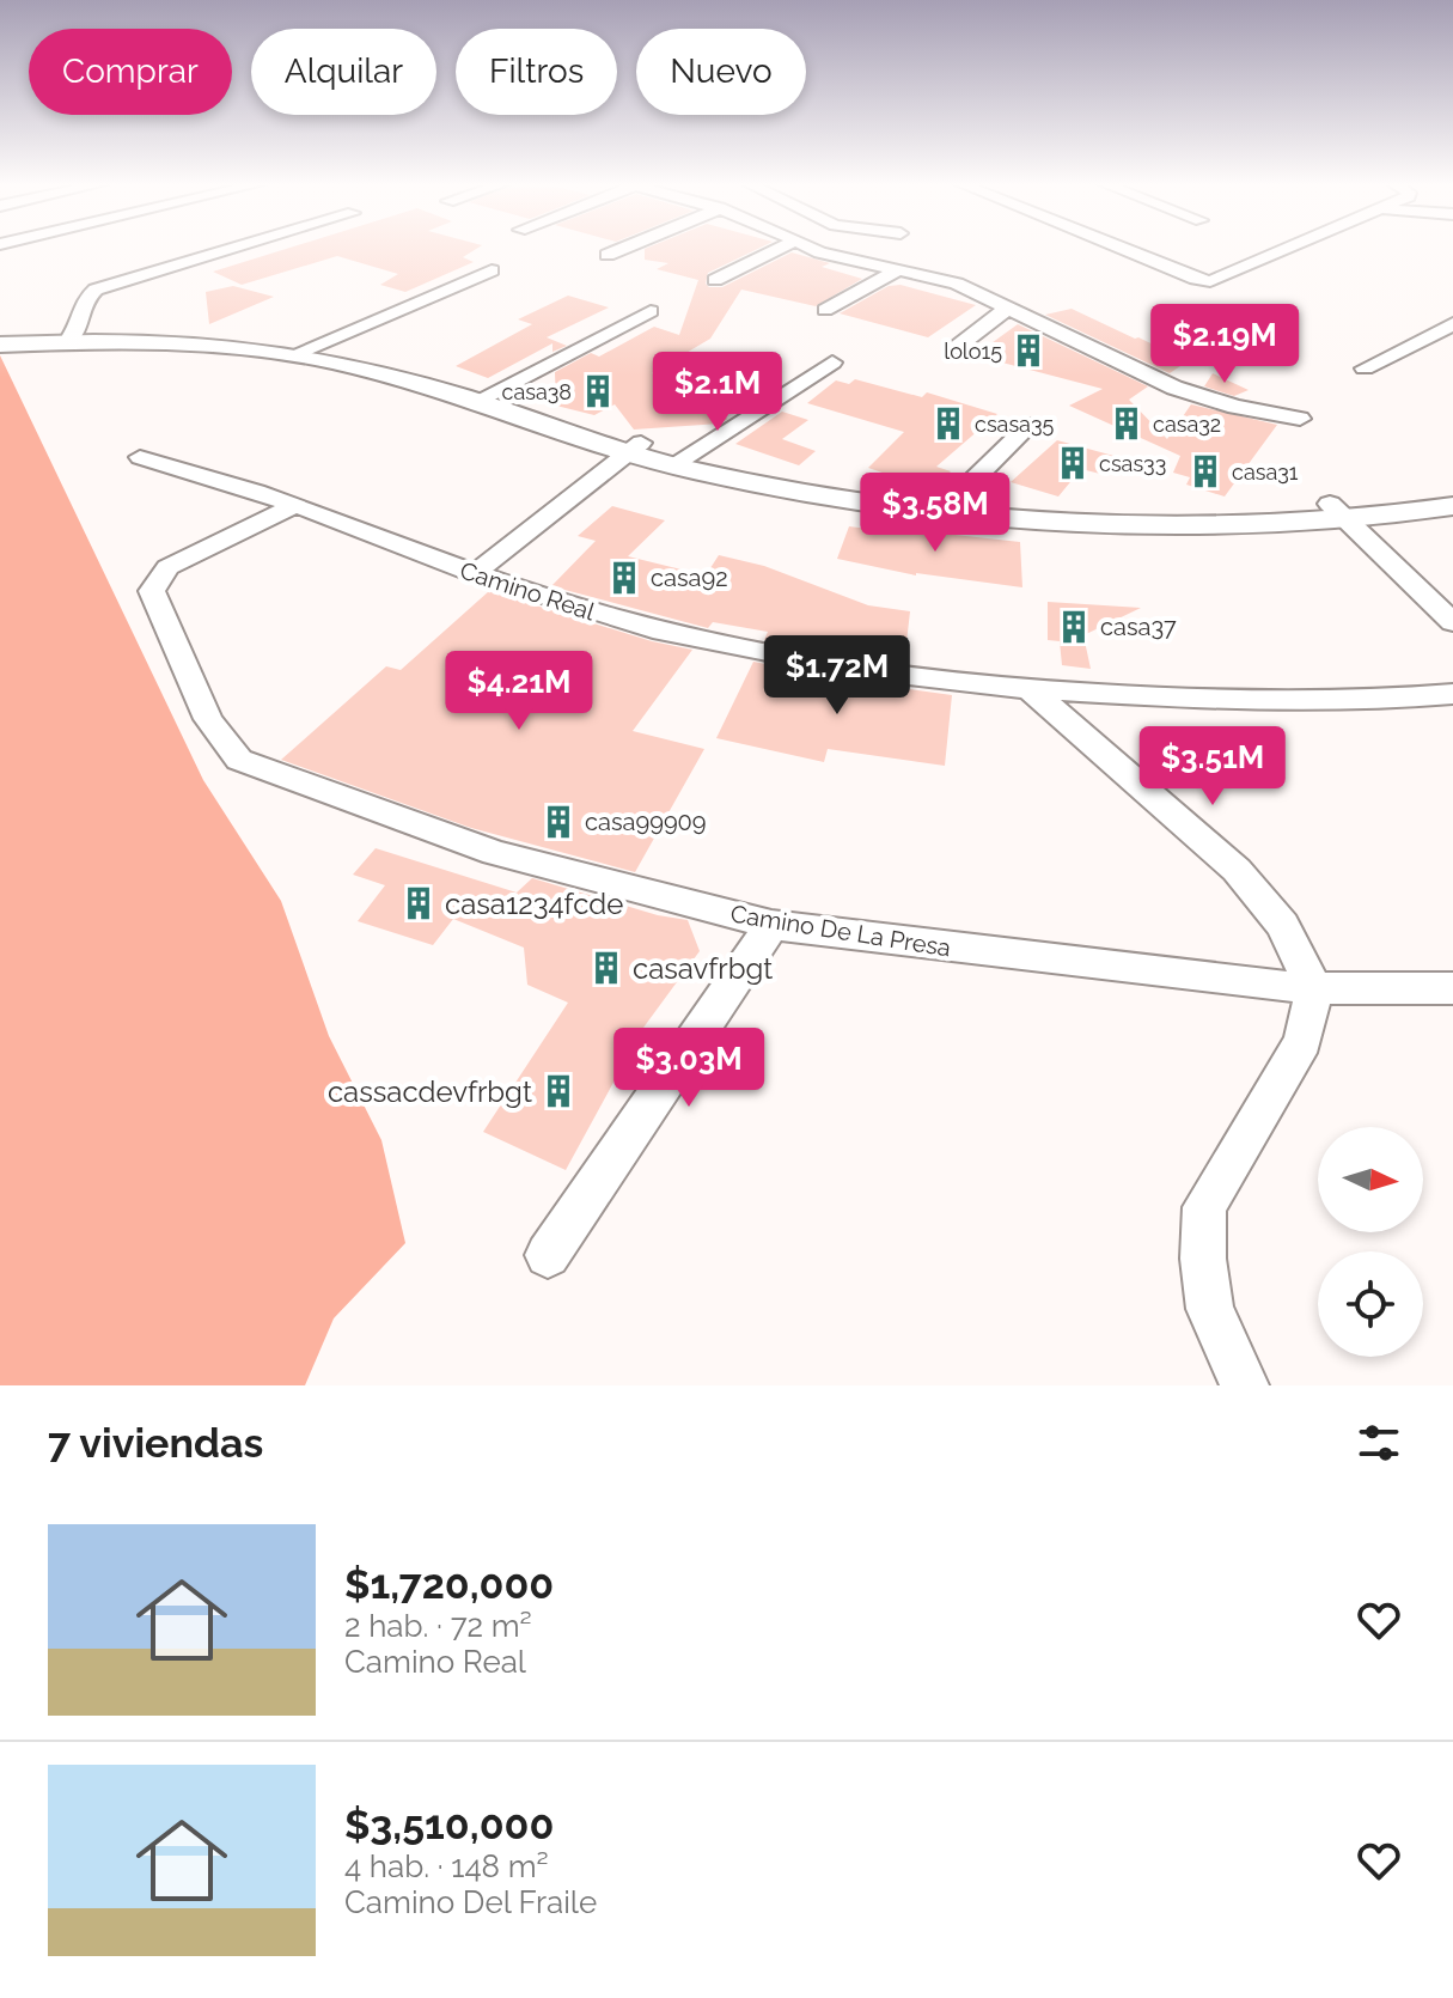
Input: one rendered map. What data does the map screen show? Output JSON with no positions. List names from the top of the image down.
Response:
{
  "streets": {
    "street": ["Camino Real", "Camino De La Presa"]
  },
  "crossings": [
    ["Camino Real", "Camino De La Presa"]
  ],
  "places": {
    "building": [
      "lolo15",
      "casa38",
      "csasa35",
      "casa32",
      "csas33",
      "casa31",
      "casa92",
      "casa37",
      "casa99909",
      "casa1234fcde",
      "casavfrbgt",
      "cassacdevfrbgt"
    ]
  },
  "north": "right",
  "page": {
    "chip": [
      "Comprar",
      "Alquilar",
      "Filtros",
      "Nuevo"
    ],
    "price": [
      "$2.19M",
      "$2.1M",
      "$3.58M",
      "$1.72M",
      "$4.21M",
      "$3.51M",
      "$3.03M"
    ],
    "heading": "7 viviendas",
    "list": [
      {
        "name": "$1,720,000",
        "note": "2 hab. · 72 m² · Camino Real"
      },
      {
        "name": "$3,510,000",
        "note": "4 hab. · 148 m² · Camino Del Fraile"
      }
    ]
  }
}
